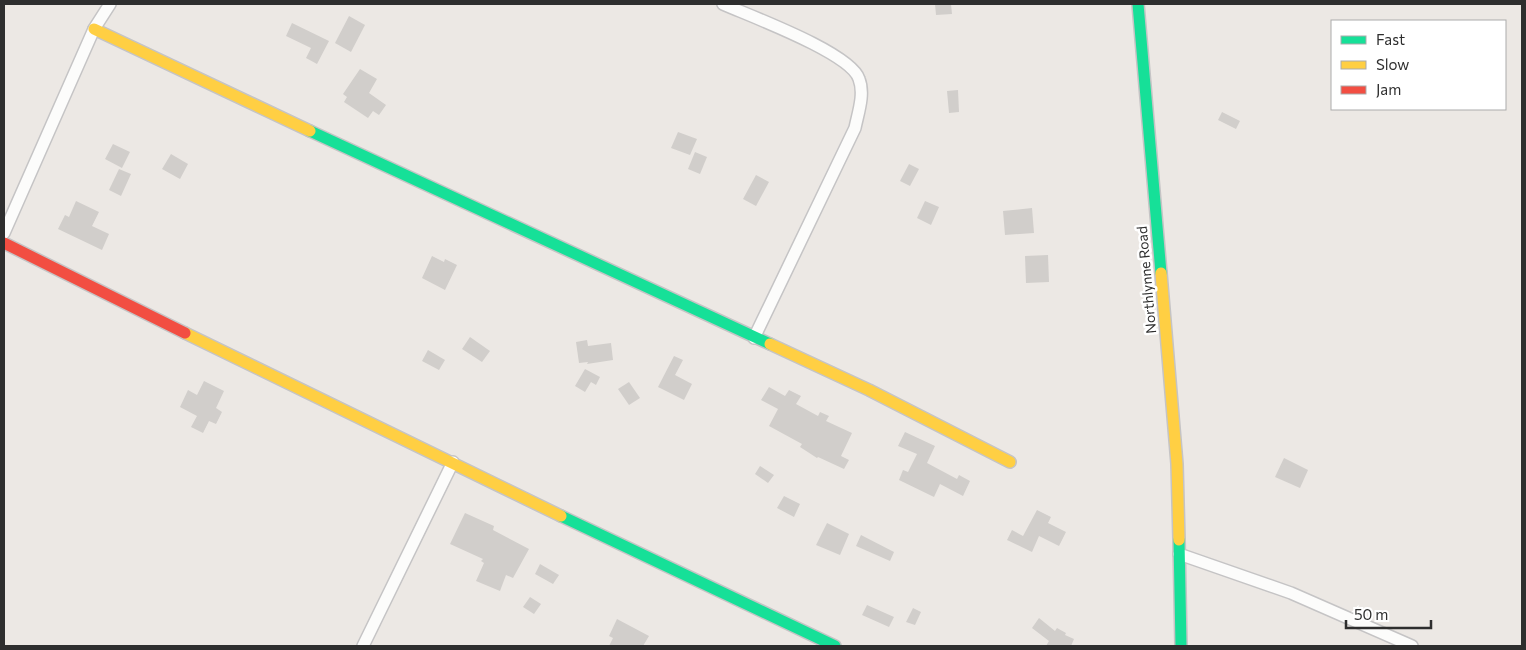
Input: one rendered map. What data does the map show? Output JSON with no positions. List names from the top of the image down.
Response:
{
  "streets": {
    "street": ["Northlynne Road"]
  },
  "legend": ["Fast", "Slow", "Jam"],
  "scale_bar": "50 m"
}
